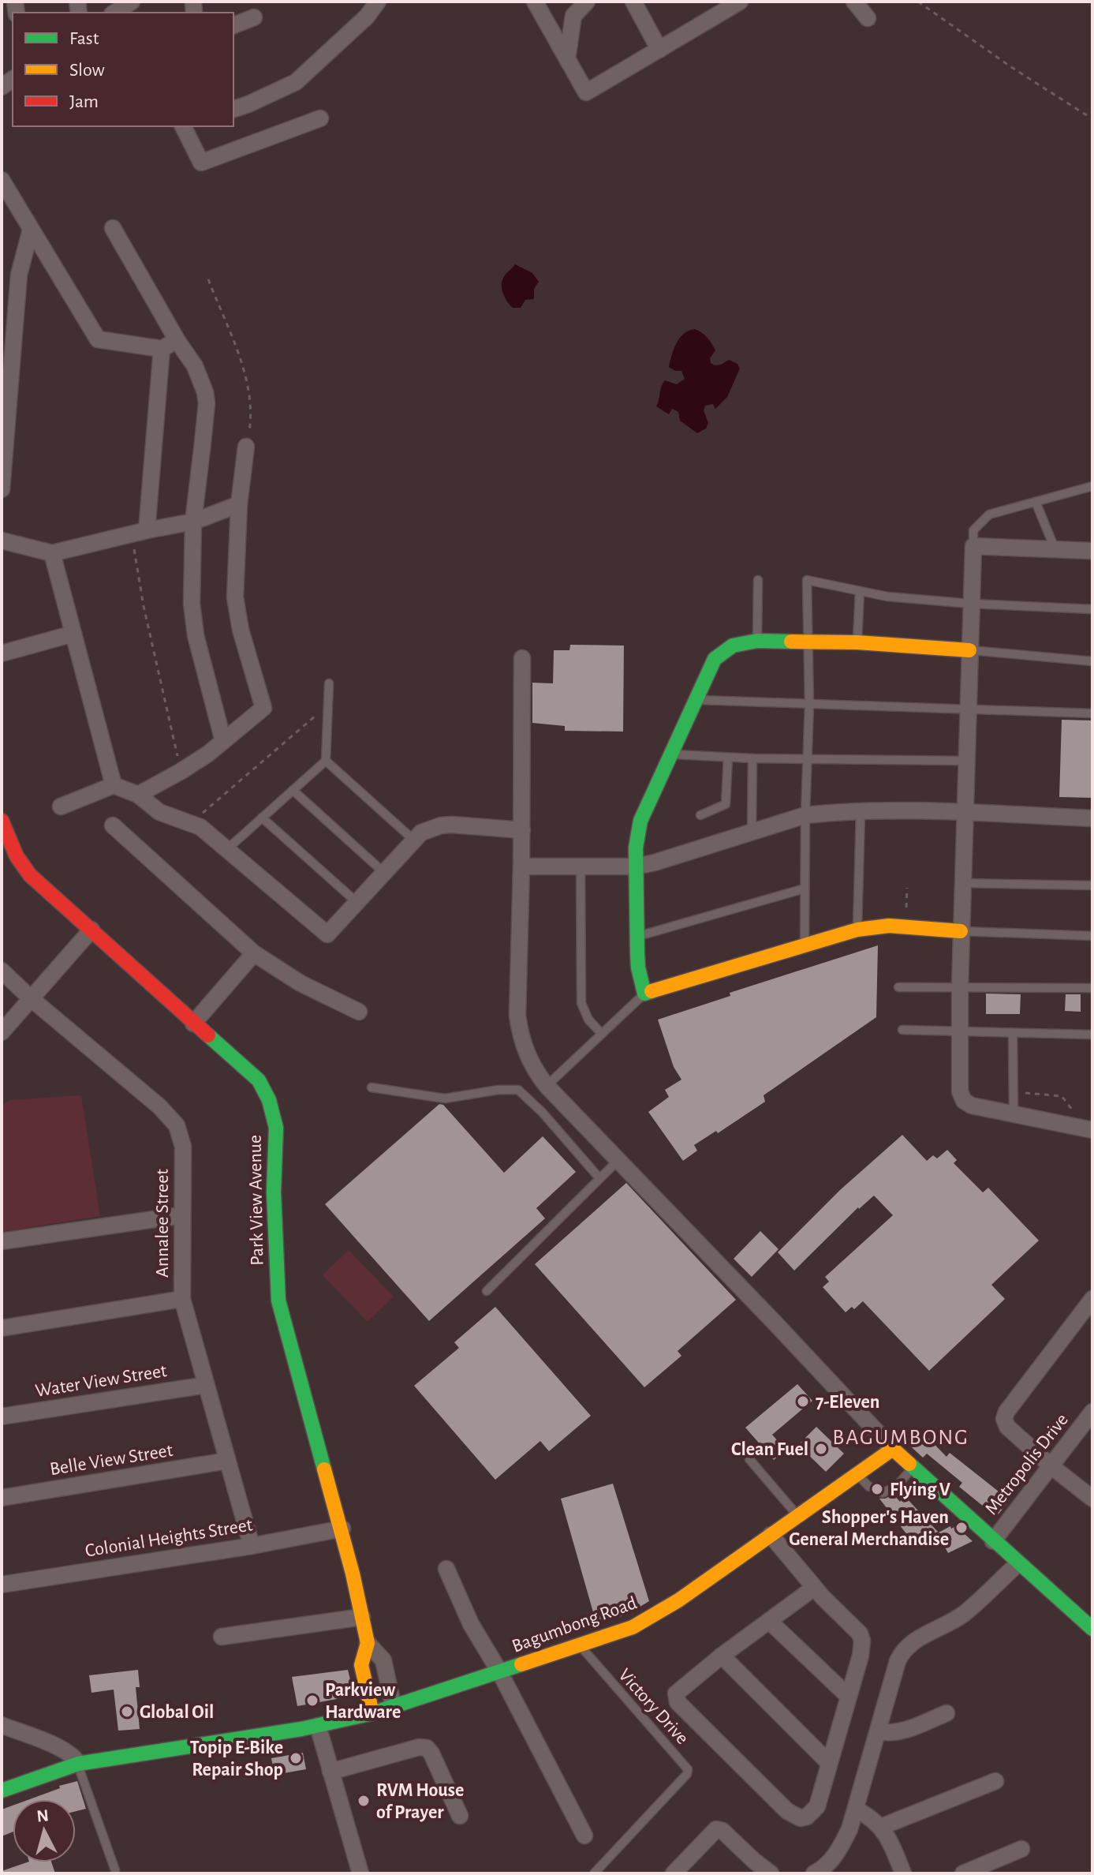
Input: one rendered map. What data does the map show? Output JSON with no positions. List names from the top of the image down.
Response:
{
  "streets": {
    "street": [
      "Park View Avenue",
      "Annalee Street",
      "Water View Street",
      "Belle View Street",
      "Metropolis Drive",
      "Colonial Heights Street",
      "Bagumbong Road"
    ],
    "lane": ["Victory Drive"]
  },
  "crossings": [
    ["Park View Avenue", "Colonial Heights Street"],
    ["Park View Avenue", "Bagumbong Road"],
    ["Annalee Street", "Water View Street"],
    ["Annalee Street", "Belle View Street"],
    ["Annalee Street", "Colonial Heights Street"],
    ["Bagumbong Road", "Victory Drive"]
  ],
  "districts": ["BAGUMBONG"],
  "places": [
    "7-Eleven",
    "Clean Fuel",
    "Flying V",
    "Shopper's Haven General Merchandise",
    "Parkview Hardware",
    "Global Oil",
    "Topip E-Bike Repair Shop",
    "RVM House of Prayer"
  ],
  "legend": ["Fast", "Slow", "Jam"],
  "north": "top"
}
